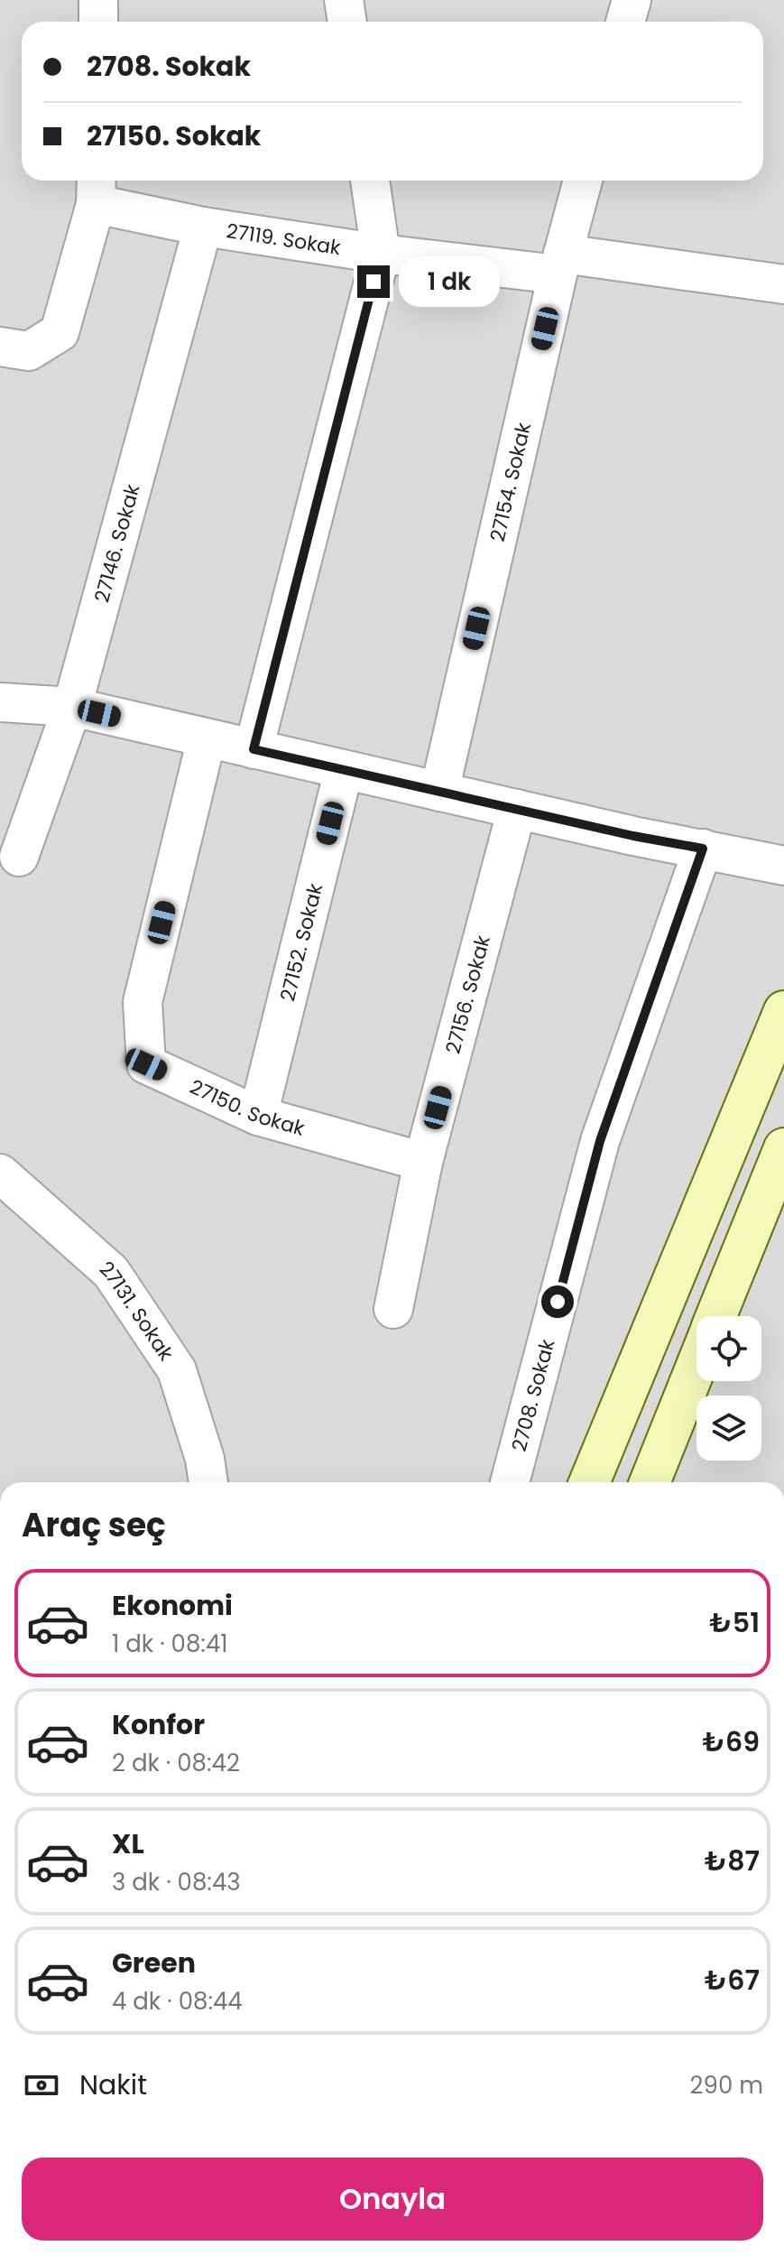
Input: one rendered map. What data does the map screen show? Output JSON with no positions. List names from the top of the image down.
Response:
{
  "streets": {
    "street": [
      "27119. Sokak",
      "27154. Sokak",
      "27146. Sokak",
      "27152. Sokak",
      "27156. Sokak",
      "27150. Sokak",
      "27131. Sokak",
      "2708. Sokak"
    ]
  },
  "crossings": [
    ["27119. Sokak", "27154. Sokak"],
    ["27119. Sokak", "27146. Sokak"],
    ["27152. Sokak", "27150. Sokak"],
    ["27156. Sokak", "27150. Sokak"]
  ],
  "page": {
    "banner": ["2708. Sokak", "27150. Sokak"],
    "bubble": "1 dk",
    "heading": "Araç seç",
    "list": [
      {
        "name": "Ekonomi",
        "note": "1 dk · 08:41",
        "value": "₺51"
      },
      {
        "name": "Konfor",
        "note": "2 dk · 08:42",
        "value": "₺69"
      },
      {
        "name": "XL",
        "note": "3 dk · 08:43",
        "value": "₺87"
      },
      {
        "name": "Green",
        "note": "4 dk · 08:44",
        "value": "₺67"
      }
    ],
    "pay": ["Nakit", "290 m"],
    "buttons": "Onayla"
  }
}
